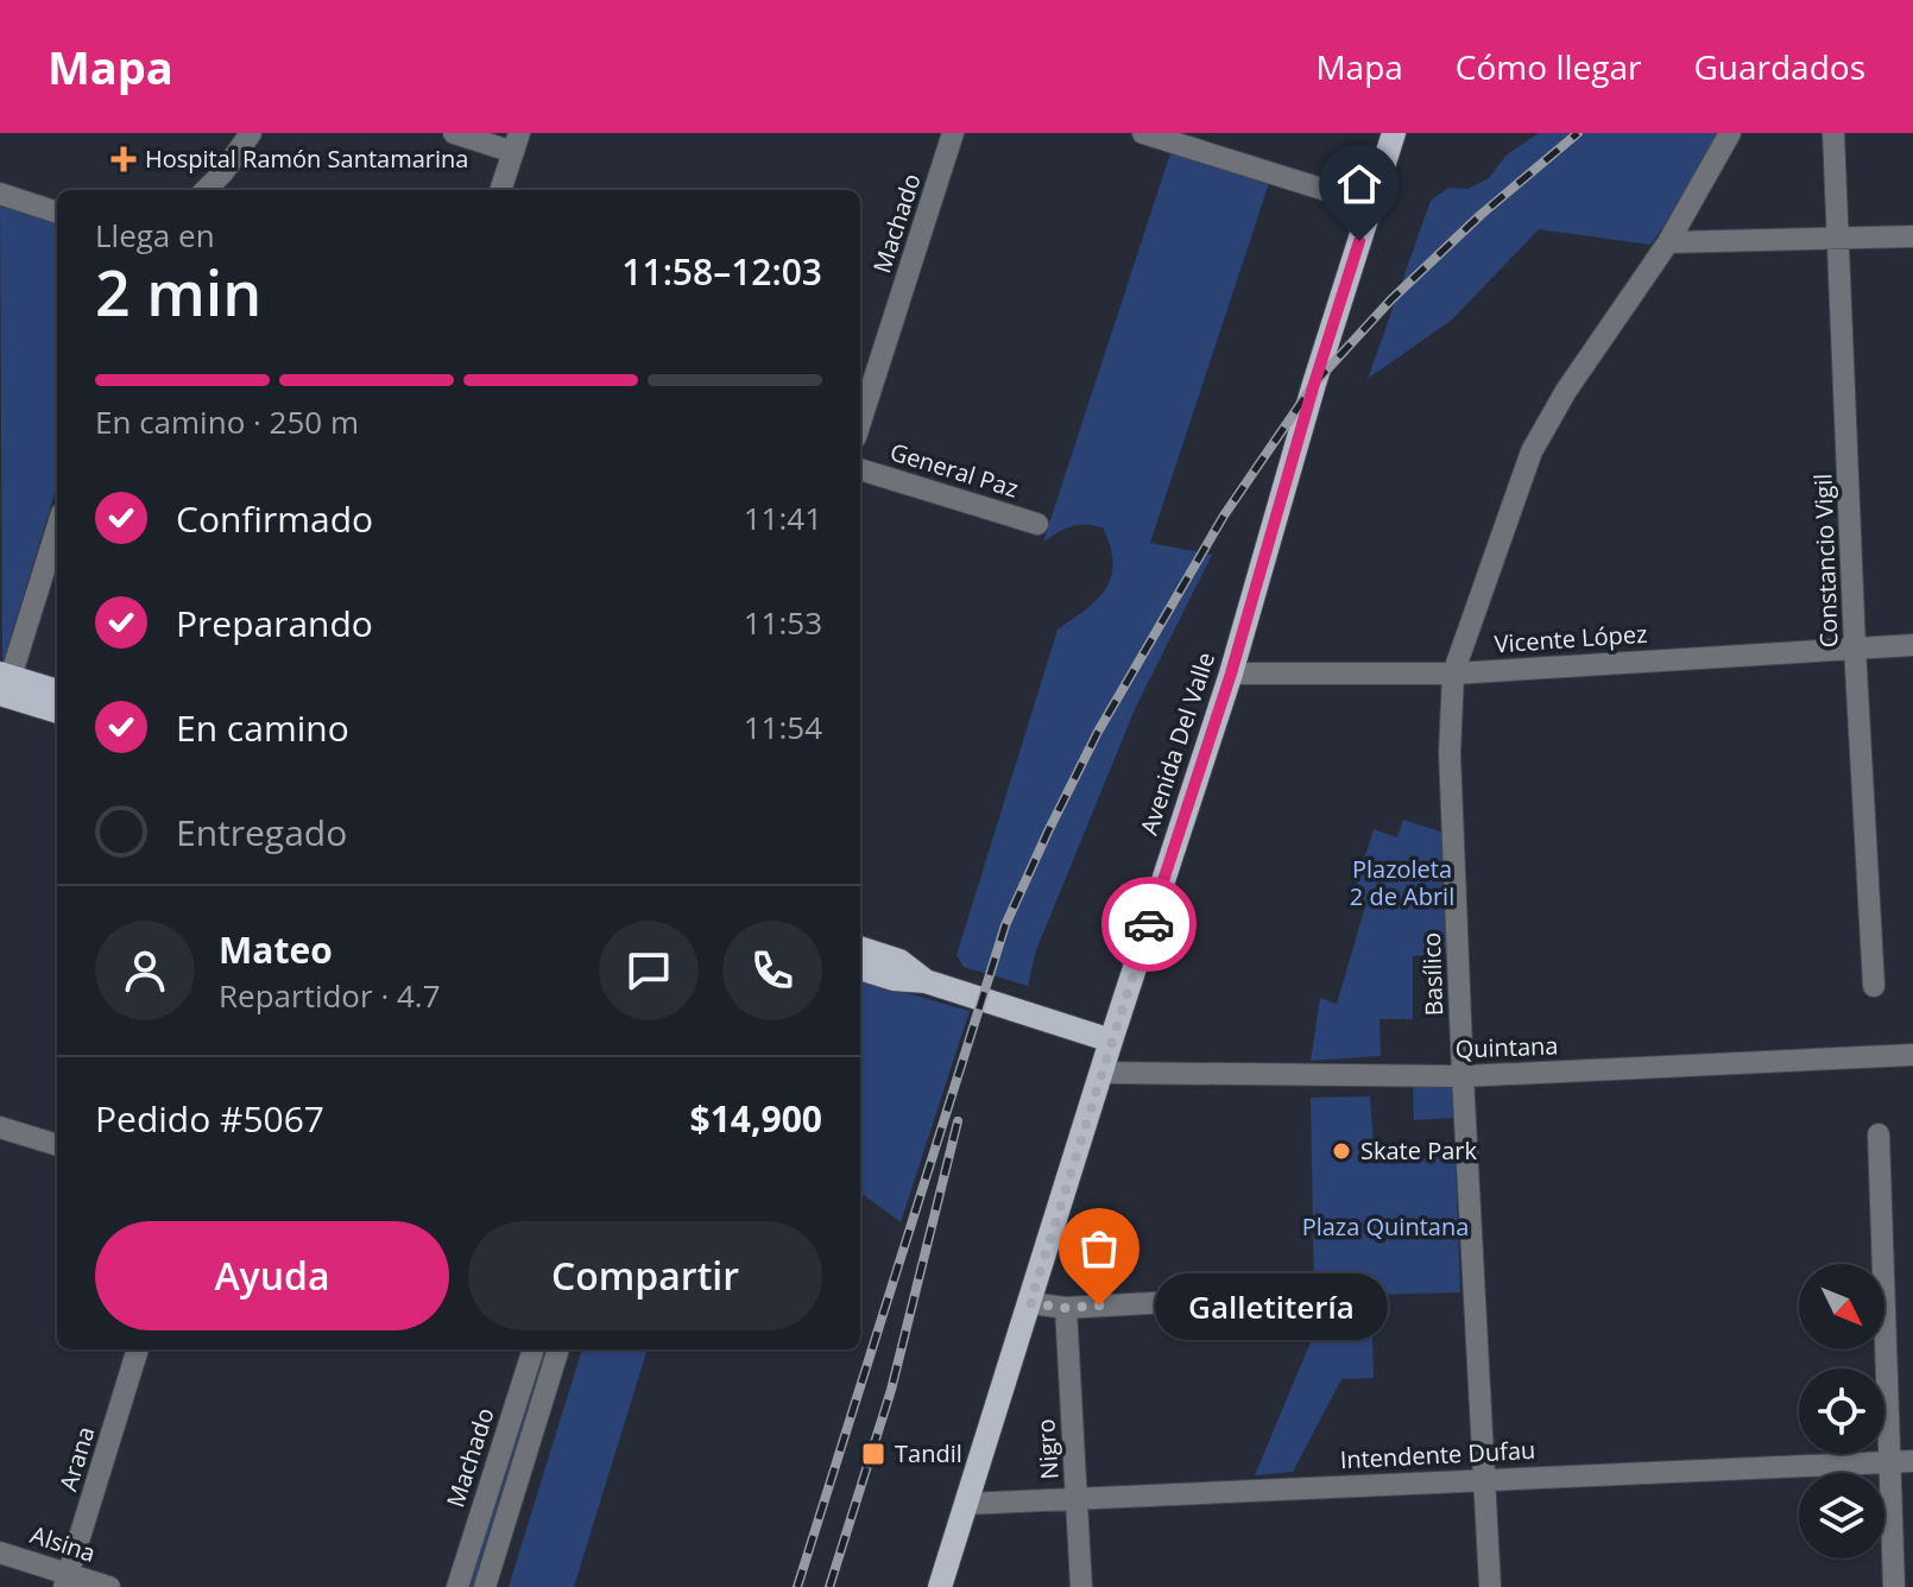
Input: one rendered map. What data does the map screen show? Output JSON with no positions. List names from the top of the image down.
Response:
{
  "streets": {
    "main road": ["Avenida Del Valle"],
    "street": [
      "Machado",
      "General Paz",
      "Constancio Vigil",
      "Vicente López",
      "Basílico",
      "Quintana",
      "Nigro",
      "Intendente Dufau",
      "Arana",
      "Alsina"
    ]
  },
  "crossings": [
    ["Constancio Vigil", "Vicente López"],
    ["Vicente López", "Avenida Del Valle"],
    ["Vicente López", "Basílico"],
    ["Avenida Del Valle", "Quintana"],
    ["Avenida Del Valle", "Intendente Dufau"],
    ["Basílico", "Quintana"],
    ["Basílico", "Intendente Dufau"],
    ["Nigro", "Intendente Dufau"],
    ["Arana", "Alsina"]
  ],
  "parks": ["Plazoleta 2 de Abril", "Plaza Quintana"],
  "places": {
    "health": ["Hospital Ramón Santamarina"],
    "other": ["Skate Park", "Galletitería"],
    "transit": ["Tandil"]
  },
  "north": "bottom right",
  "page": {
    "header": "Mapa",
    "nav": ["Mapa", "Cómo llegar", "Guardados"],
    "heading": ["2 min", "Llega en", "11:58–12:03"],
    "panel": [
      "Mateo",
      "Repartidor · 4.7",
      "Pedido #5067",
      "$14,900"
    ],
    "bar": "En camino · 250 m",
    "list": [
      ["Confirmado", "11:41"],
      ["Preparando", "11:53"],
      ["En camino", "11:54"],
      "Entregado"
    ],
    "buttons": ["Ayuda", "Compartir"],
    "bubble": "Galletitería"
  }
}
